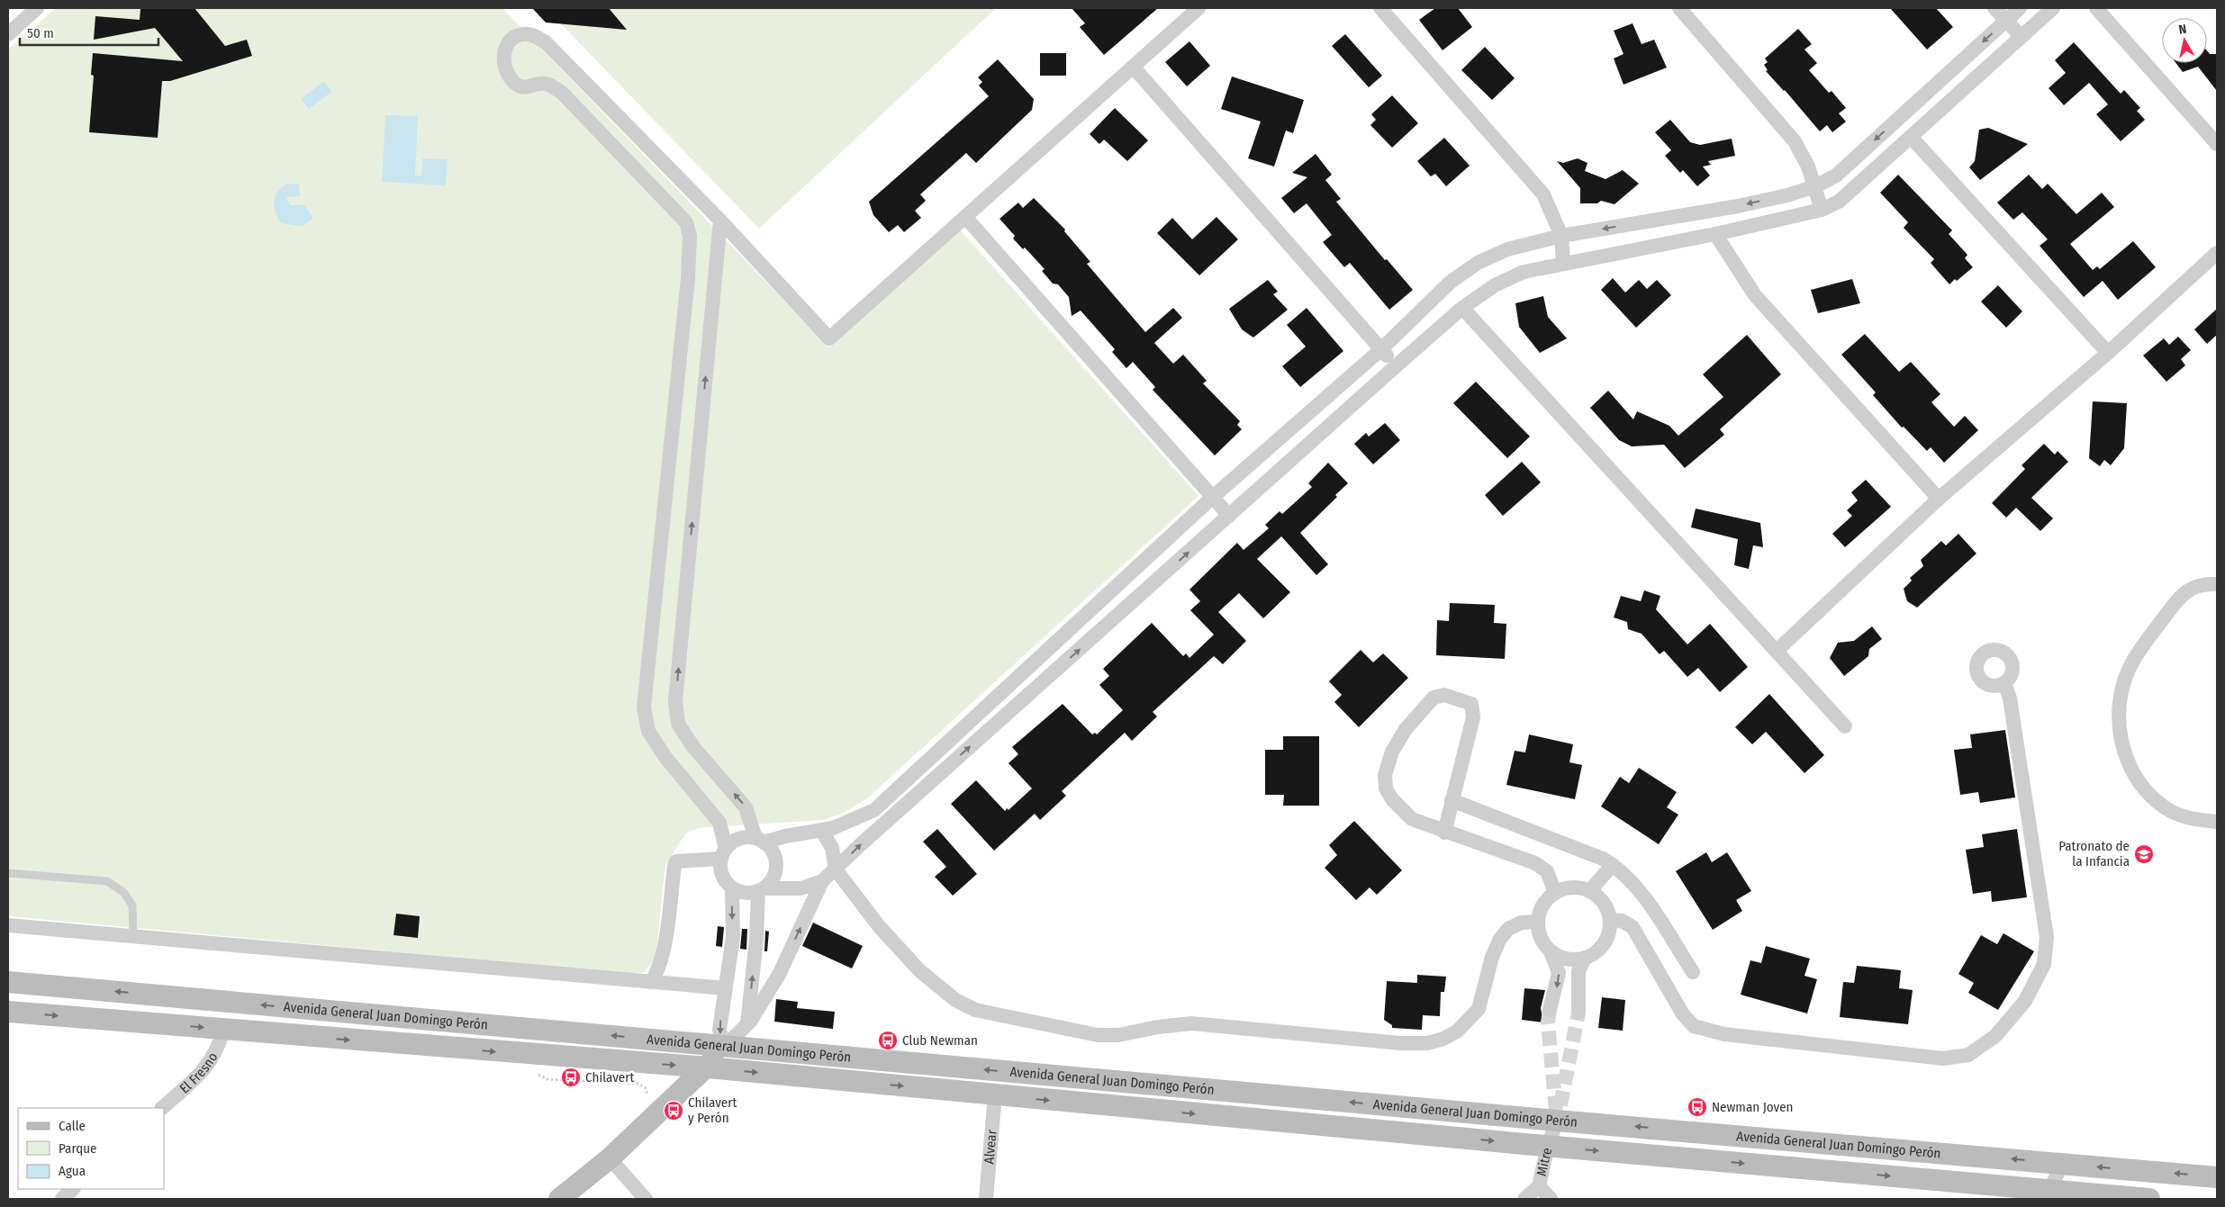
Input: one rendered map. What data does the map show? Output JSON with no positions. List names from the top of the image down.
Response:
{
  "streets": {
    "main road": ["Avenida General Juan Domingo Perón"],
    "street": ["El Fresno", "Alvear", "Mitre"]
  },
  "crossings": [
    ["Avenida General Juan Domingo Perón", "El Fresno"],
    ["Avenida General Juan Domingo Perón", "Alvear"],
    ["Avenida General Juan Domingo Perón", "Mitre"]
  ],
  "places": {
    "school or university": ["Patronato de la Infancia"],
    "bus stop": [
      "Club Newman",
      "Chilavert",
      "Newman Joven",
      "Chilavert y Perón"
    ]
  },
  "legend": ["Calle", "Parque", "Agua"],
  "scale_bar": "50 m",
  "north": "top"
}
